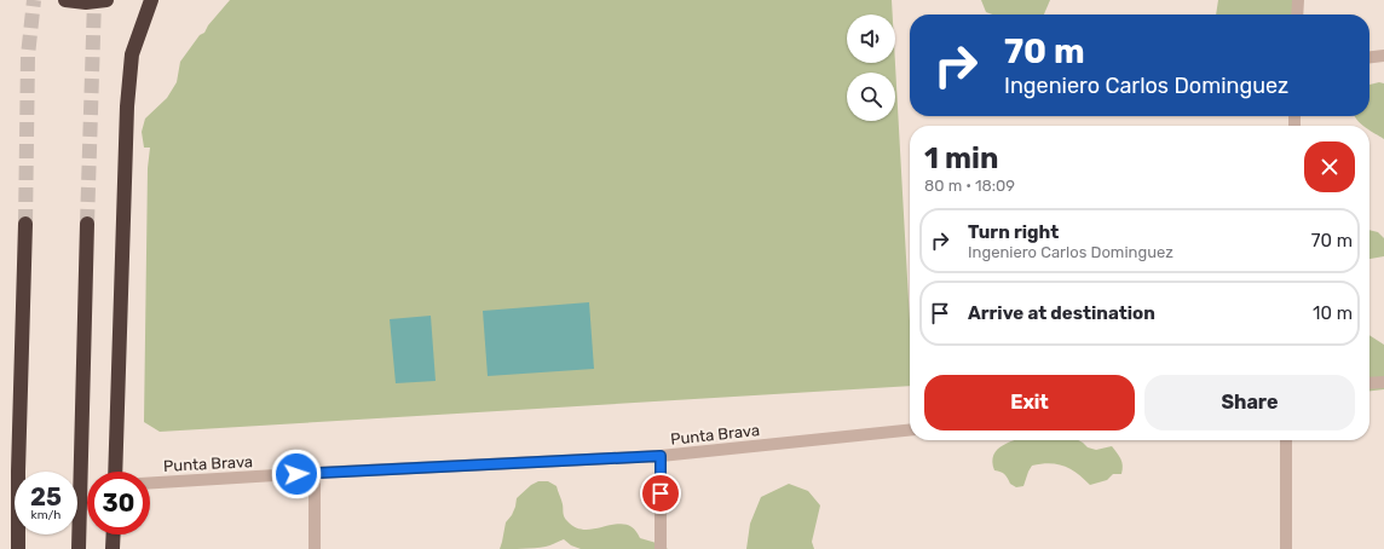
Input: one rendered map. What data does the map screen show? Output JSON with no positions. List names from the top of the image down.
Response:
{
  "streets": {
    "street": ["Punta Brava"]
  },
  "page": {
    "turn": ["70 m", "Ingeniero Carlos Dominguez"],
    "heading": ["1 min", "80 m · 18:09"],
    "list": [
      {
        "name": "Turn right",
        "note": "Ingeniero Carlos Dominguez",
        "value": "70 m"
      },
      {
        "name": "Arrive at destination",
        "value": "10 m"
      }
    ],
    "buttons": ["Exit", "Share"],
    "speed": "25 km/h",
    "limit": "30"
  }
}
